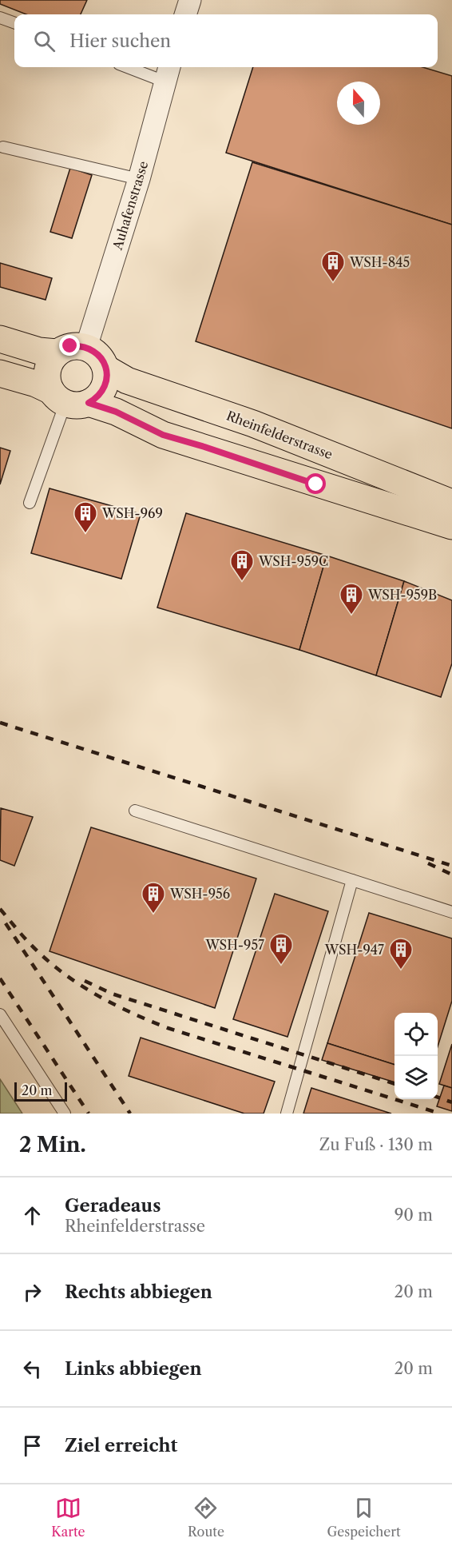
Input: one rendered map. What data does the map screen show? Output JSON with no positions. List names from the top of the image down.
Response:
{
  "streets": {
    "main road": ["Rheinfelderstrasse"],
    "street": ["Auhafenstrasse"]
  },
  "crossings": [
    ["Auhafenstrasse", "Rheinfelderstrasse"]
  ],
  "places": {
    "building": [
      "WSH-845",
      "WSH-969",
      "WSH-959C",
      "WSH-959B",
      "WSH-956",
      "WSH-957",
      "WSH-947"
    ]
  },
  "scale_bar": "20 m",
  "north": "top",
  "page": {
    "search": "Hier suchen",
    "scale": "20 m",
    "heading": ["2 Min.", "Zu Fuß · 130 m"],
    "list": [
      ["Geradeaus", "Rheinfelderstrasse", "90 m"],
      ["Rechts abbiegen", "20 m"],
      ["Links abbiegen", "20 m"],
      "Ziel erreicht"
    ],
    "nav": ["Karte", "Route", "Gespeichert"]
  }
}
